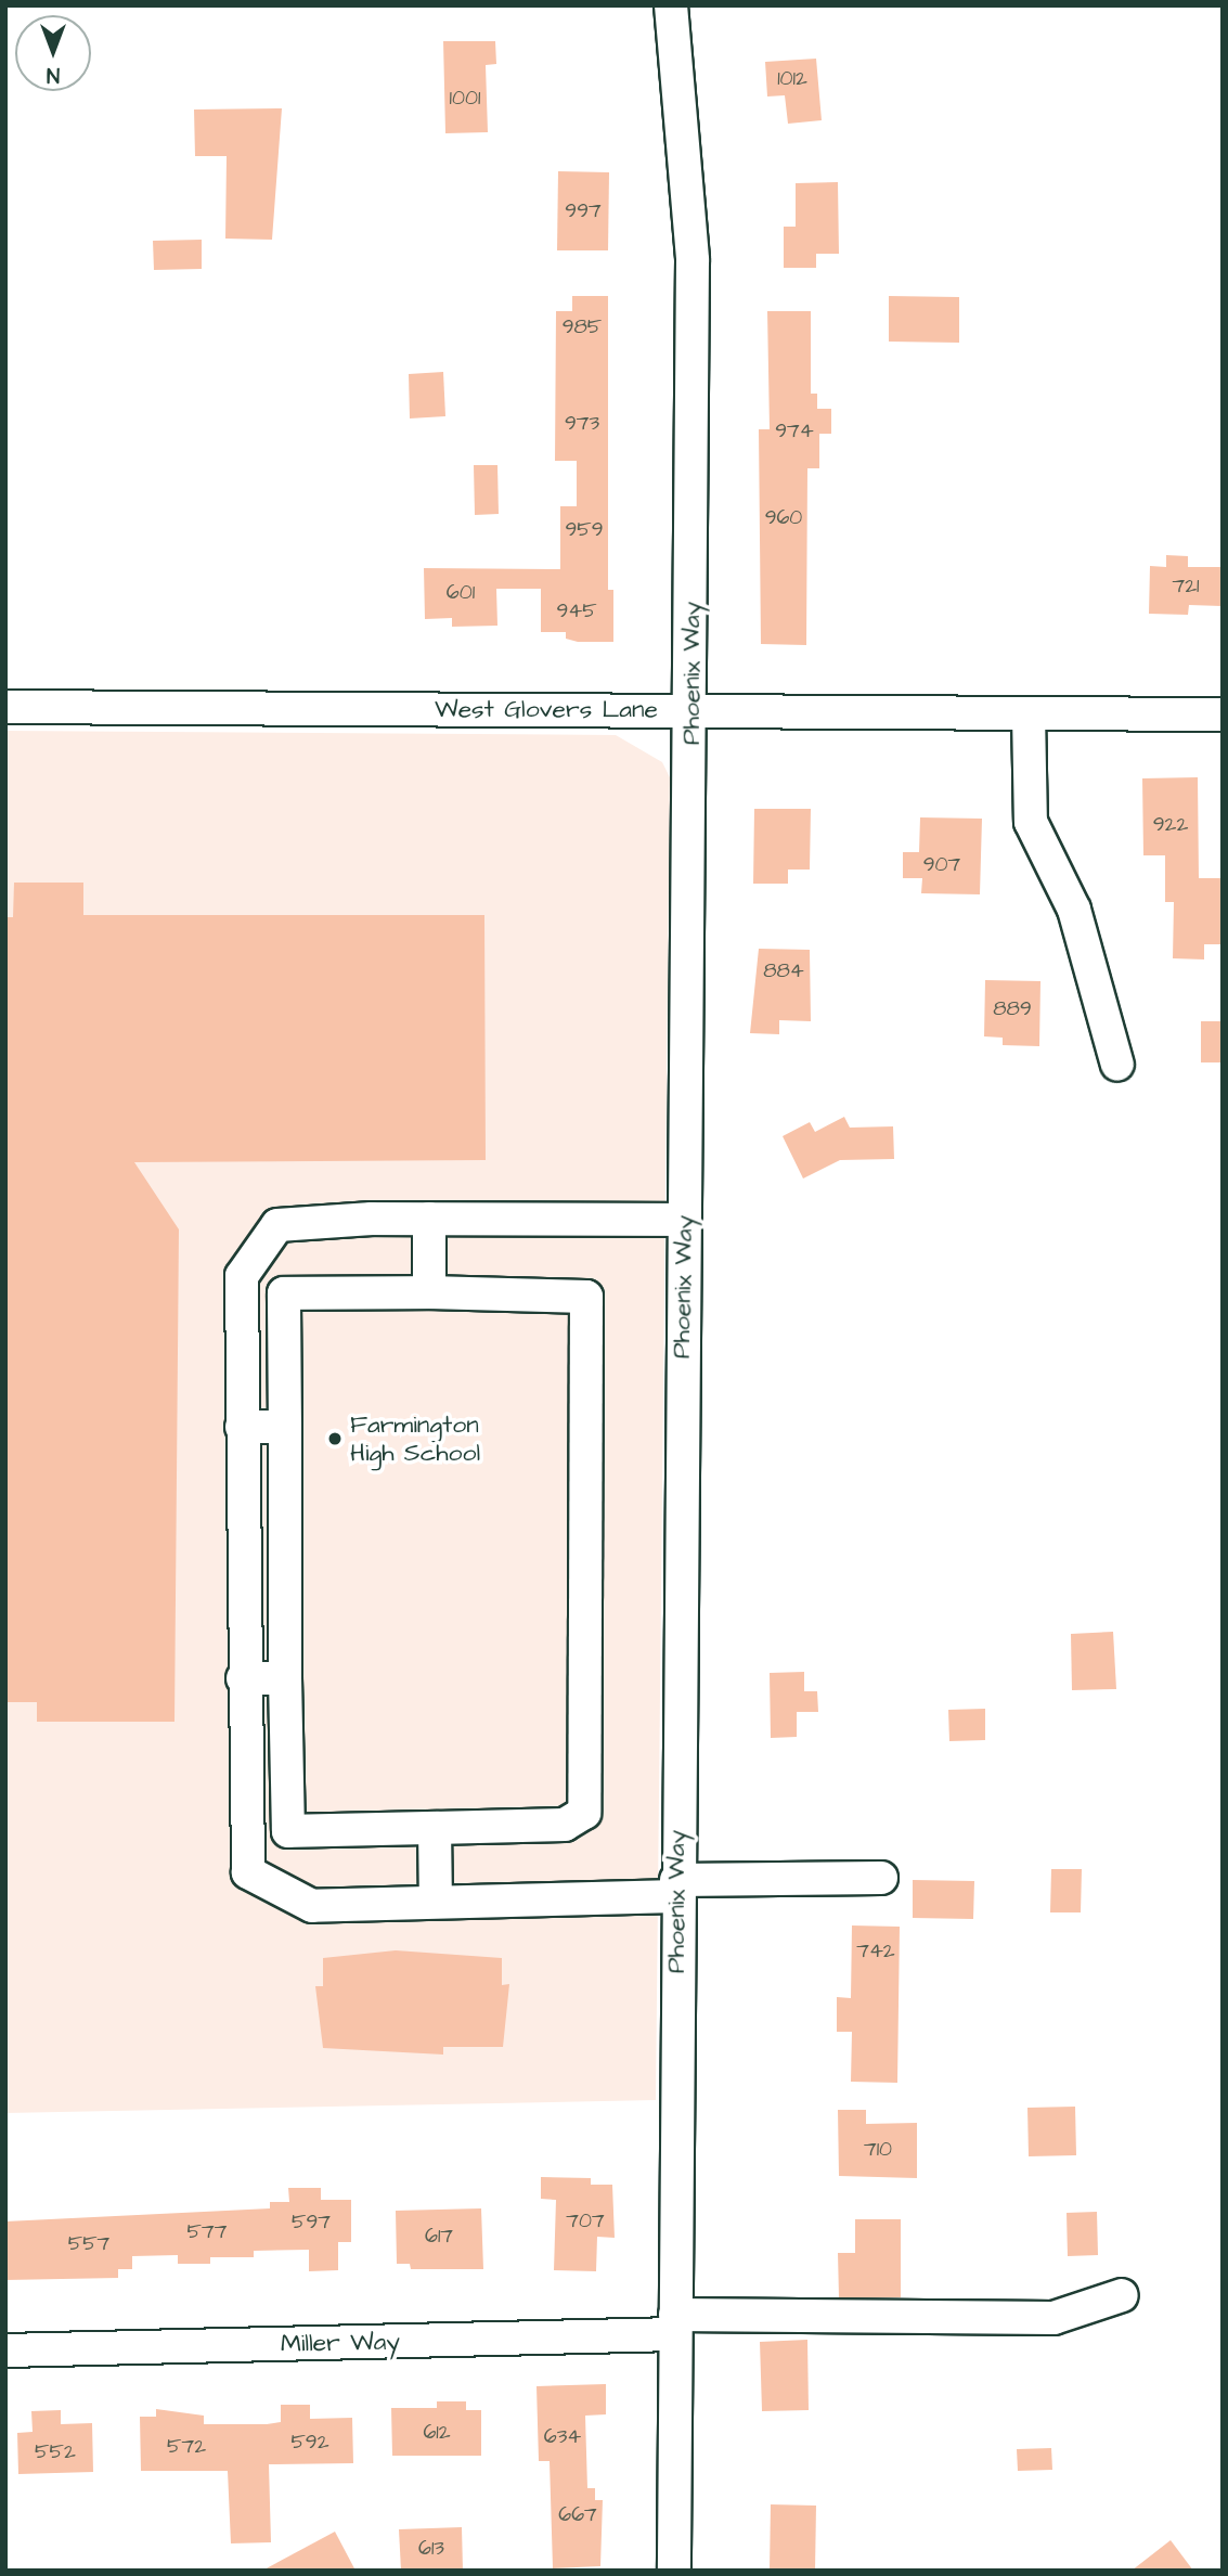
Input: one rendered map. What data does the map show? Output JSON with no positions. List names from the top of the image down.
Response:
{
  "streets": {
    "street": ["Phoenix Way", "West Glovers Lane", "Miller Way"]
  },
  "crossings": [
    ["Phoenix Way", "West Glovers Lane"],
    ["Phoenix Way", "Miller Way"]
  ],
  "places": ["Farmington High School"],
  "house_numbers": [
    "1012",
    "1001",
    "997",
    "985",
    "973",
    "974",
    "960",
    "959",
    "721",
    "601",
    "945",
    "922",
    "907",
    "884",
    "889",
    "742",
    "710",
    "707",
    "597",
    "577",
    "617",
    "557",
    "612",
    "634",
    "592",
    "572",
    "552",
    "667",
    "613"
  ],
  "north": "bottom"
}
